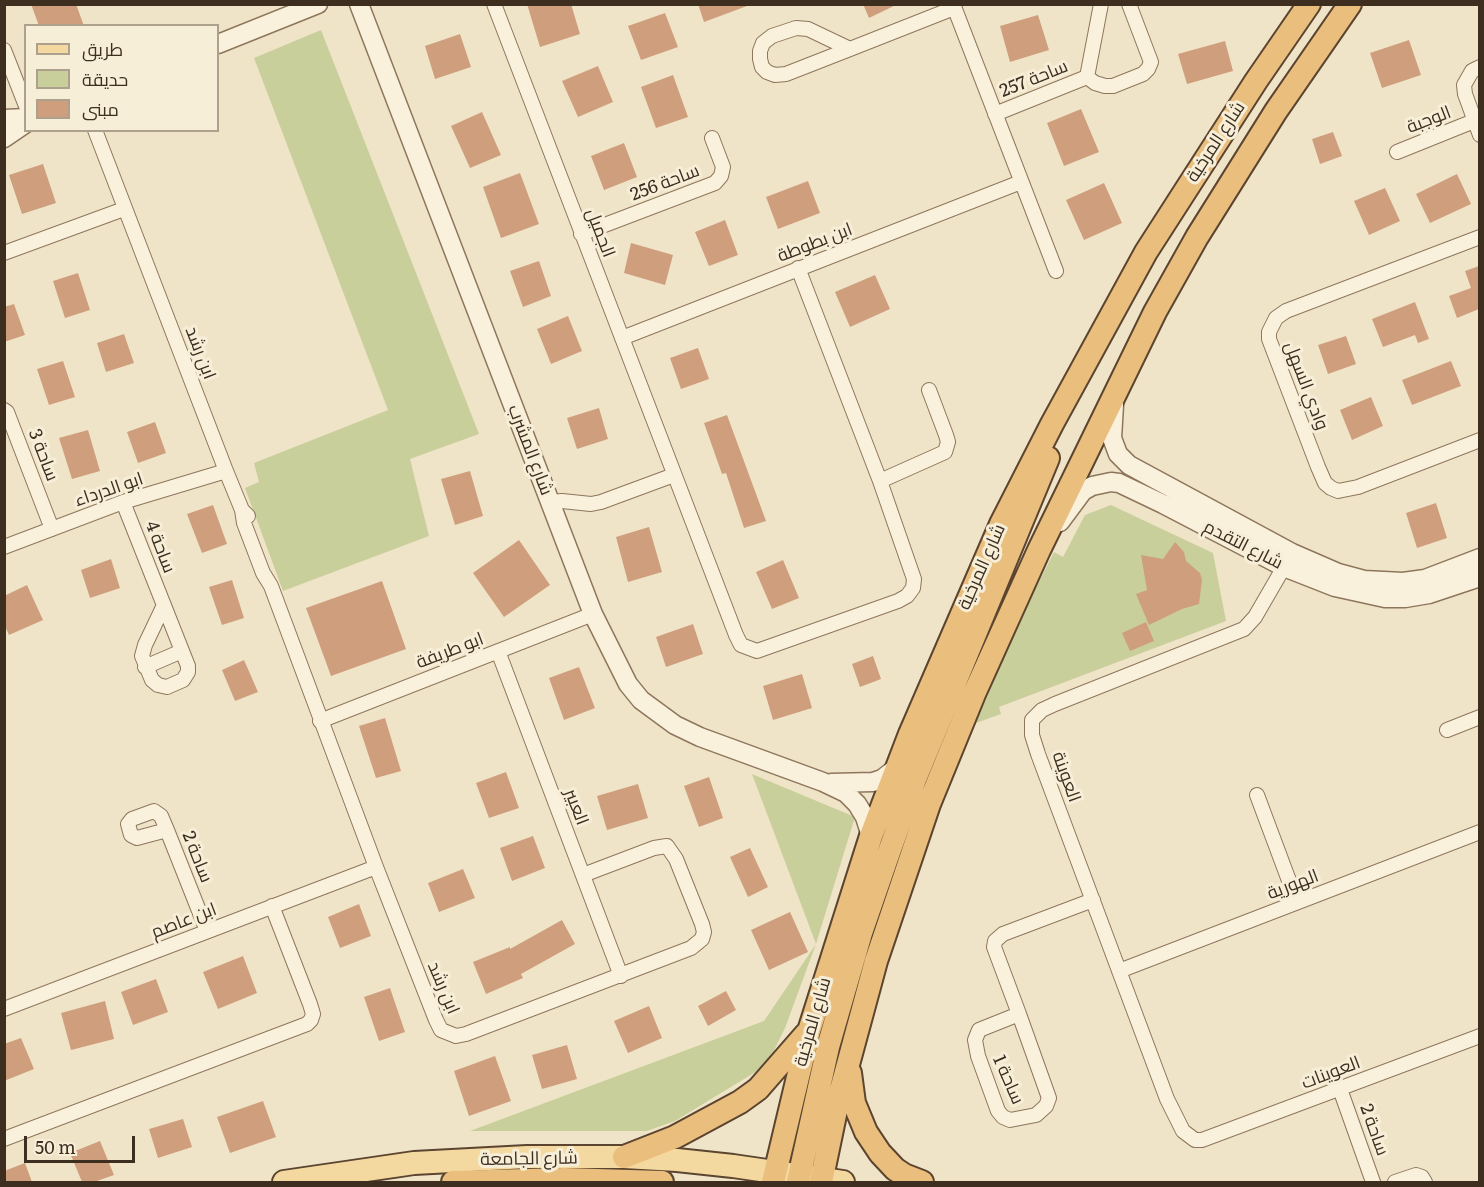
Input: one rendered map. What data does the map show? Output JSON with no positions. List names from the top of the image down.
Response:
{
  "streets": {
    "highway": ["شارع المرخية"],
    "main road": ["شارع الجامعة"],
    "street": [
      "ساحة 257",
      "الوجبة",
      "ساحة 256",
      "الجميل",
      "ابن بطوطة",
      "ابن رشد",
      "وادي السهل",
      "شارع المشرب",
      "ساحة 3",
      "ابو الدرداء",
      "شارع التقدم",
      "ساحة 4",
      "ابو طريفة",
      "العوينة",
      "العبير",
      "ساحة 2",
      "الهورية",
      "ابن عاصم",
      "العوينات",
      "ساحة 1"
    ]
  },
  "crossings": [
    ["شارع المرخية", "شارع المشرب"],
    ["شارع المرخية", "شارع التقدم"],
    ["شارع المرخية", "شارع الجامعة"],
    ["ساحة 256", "الجميل"],
    ["الجميل", "ابن بطوطة"],
    ["ابن رشد", "ابو الدرداء"],
    ["ابن رشد", "ابو طريفة"],
    ["ابن رشد", "العبير"],
    ["ابن رشد", "ابن عاصم"],
    ["شارع المشرب", "ابو طريفة"],
    ["ساحة 3", "ابو الدرداء"],
    ["ابو الدرداء", "ساحة 4"],
    ["شارع التقدم", "العوينة"],
    ["ابو طريفة", "العبير"],
    ["العوينة", "الهورية"],
    ["العوينة", "العوينات"],
    ["العوينة", "ساحة 1"],
    ["ساحة 2", "ابن عاصم"],
    ["ساحة 2", "العوينات"]
  ],
  "legend": ["طريق", "حديقة", "مبنى"],
  "scale_bar": "50 m"
}
